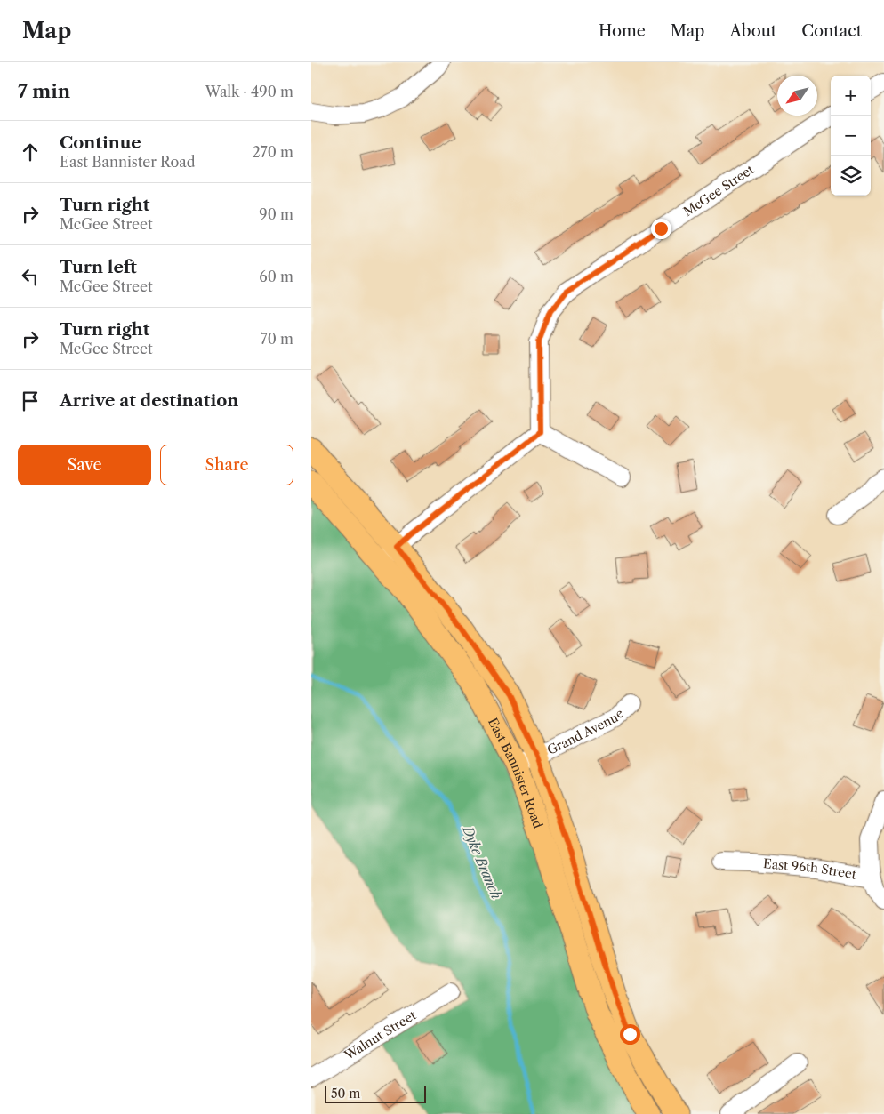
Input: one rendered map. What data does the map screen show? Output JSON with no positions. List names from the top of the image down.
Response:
{
  "streets": {
    "main road": ["East Bannister Road"],
    "street": [
      "McGee Street",
      "Grand Avenue",
      "East 96th Street",
      "Walnut Street"
    ]
  },
  "crossings": [
    ["Grand Avenue", "East Bannister Road"]
  ],
  "water": ["Dyke Branch"],
  "scale_bar": "50 m",
  "north": "bottom left",
  "page": {
    "header": "Map",
    "nav": [
      "Home",
      "Map",
      "About",
      "Contact"
    ],
    "heading": ["7 min", "Walk · 490 m"],
    "map_buttons": ["+", "−"],
    "list": [
      ["Continue", "East Bannister Road", "270 m"],
      ["Turn right", "McGee Street", "90 m"],
      ["Turn left", "McGee Street", "60 m"],
      ["Turn right", "McGee Street", "70 m"],
      "Arrive at destination"
    ],
    "buttons": ["Save", "Share"],
    "scale": "50 m"
  }
}
